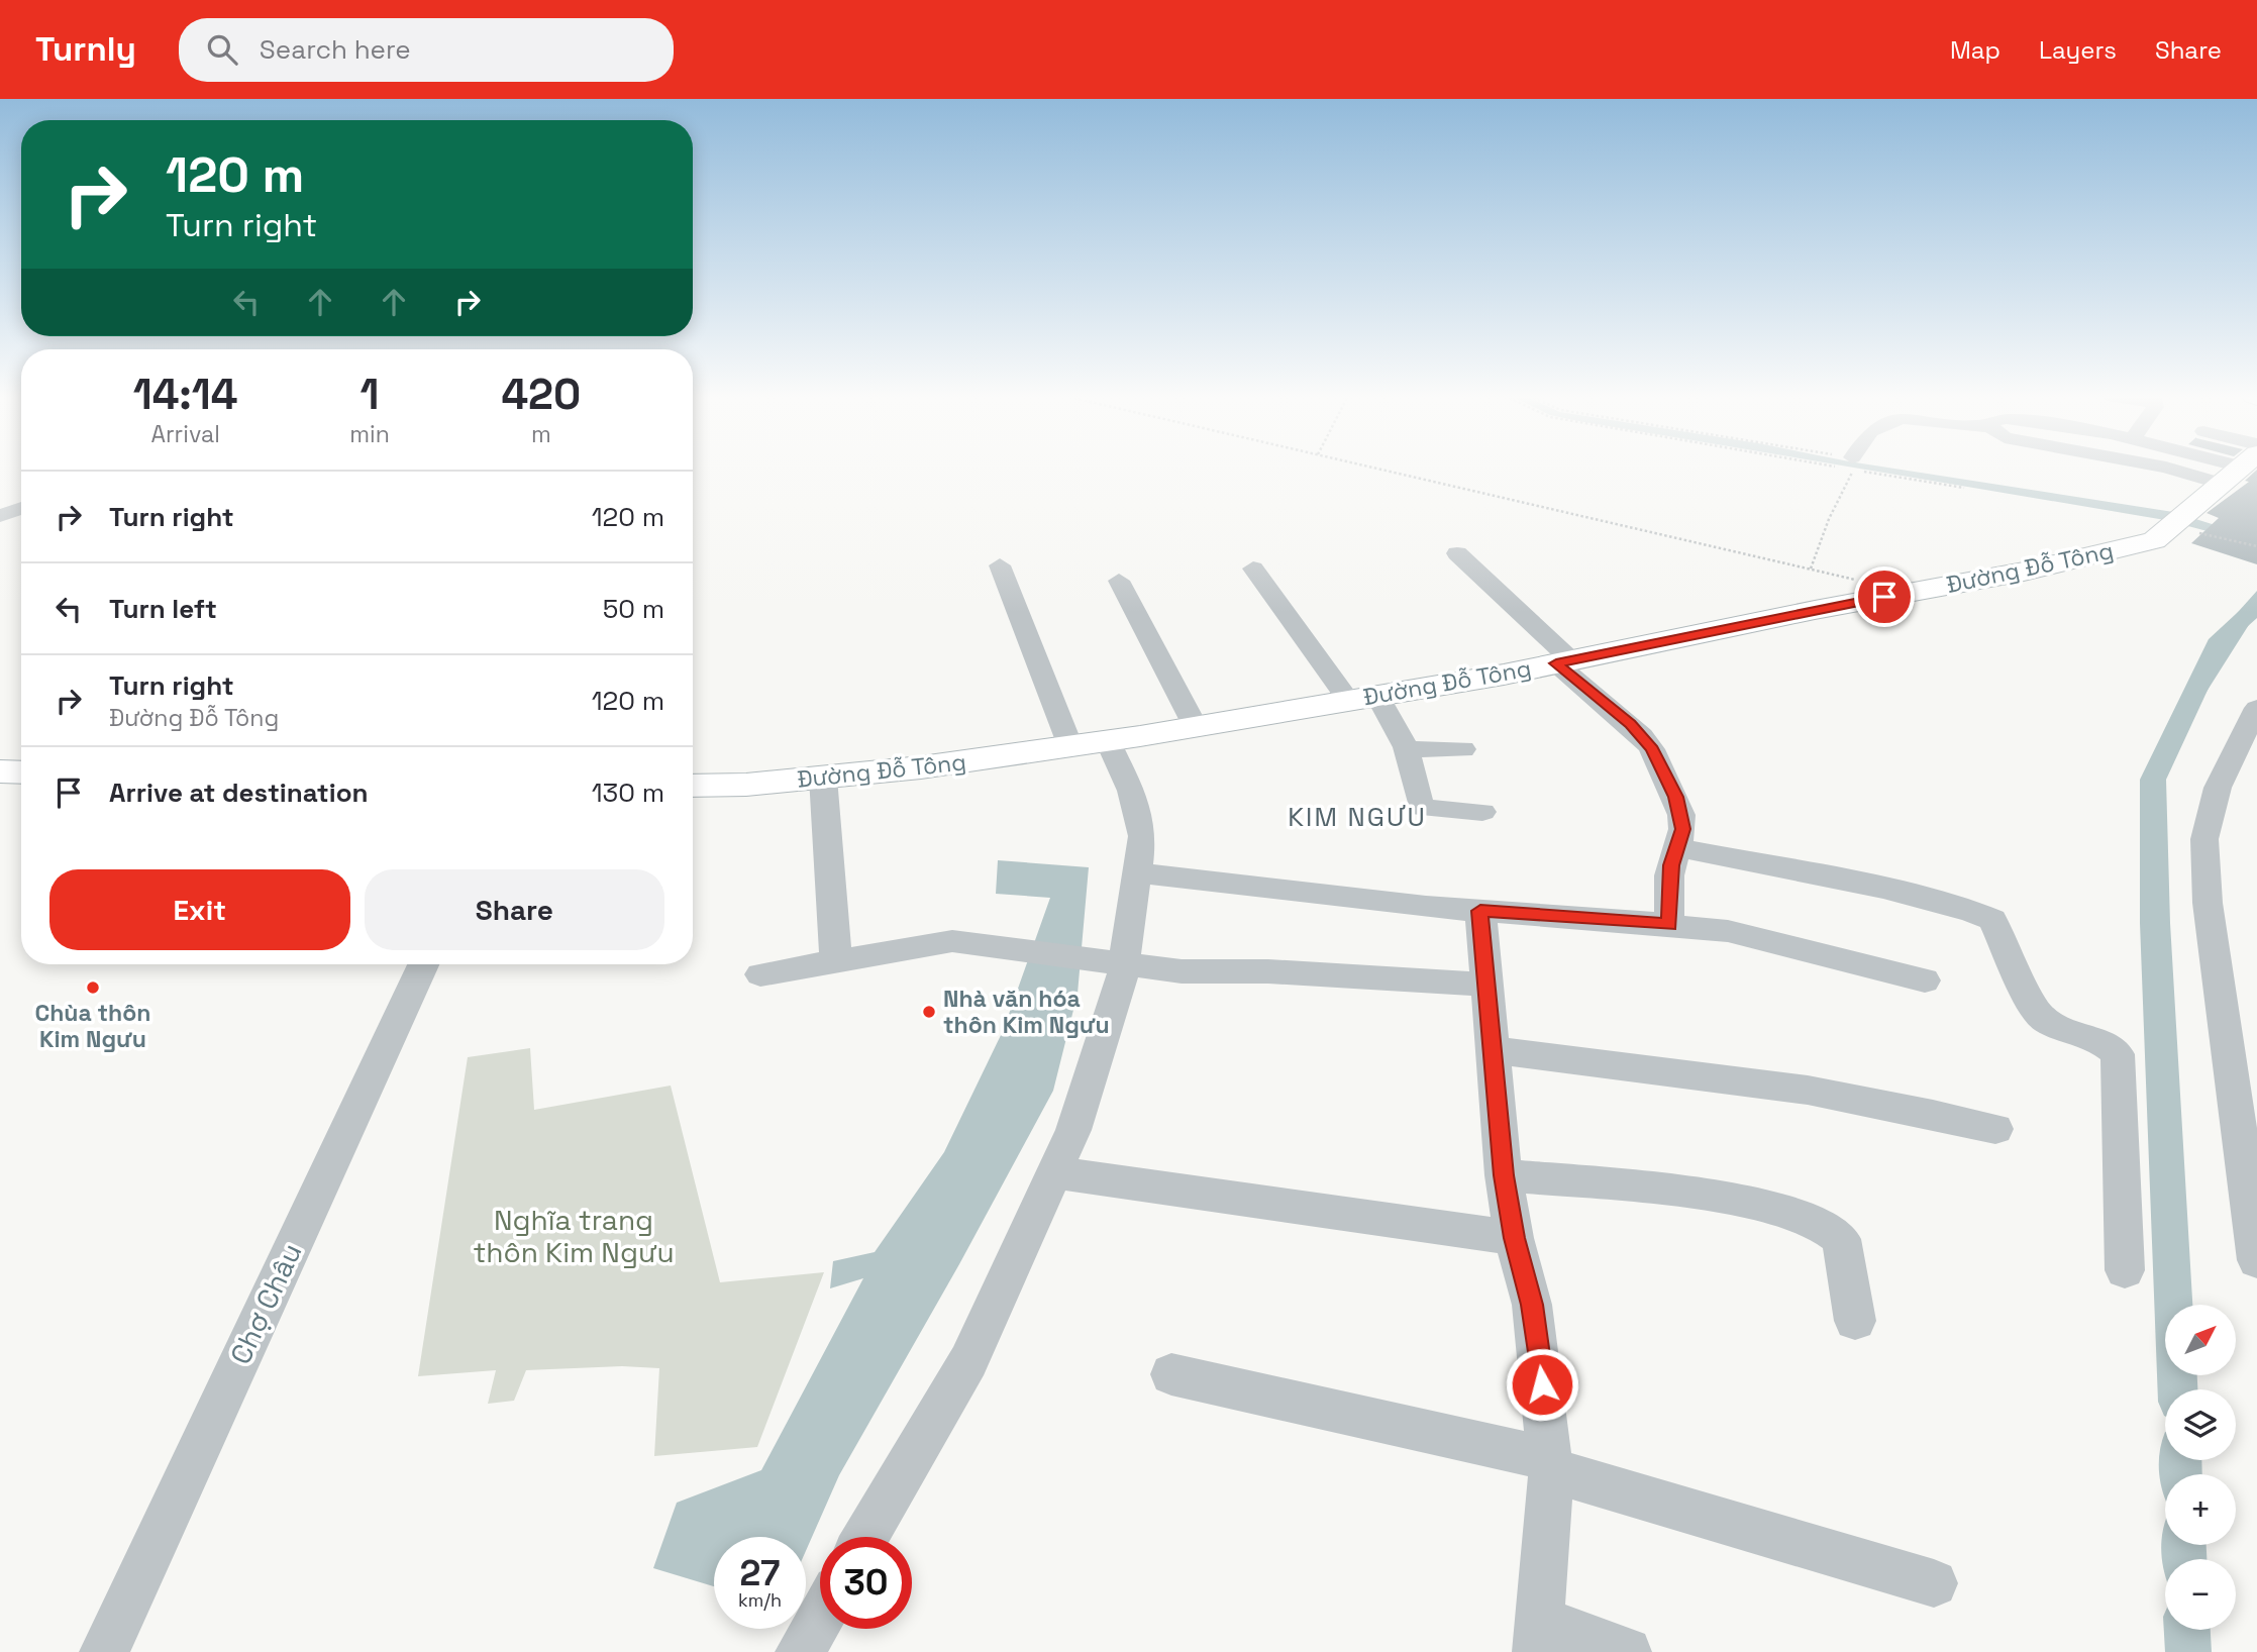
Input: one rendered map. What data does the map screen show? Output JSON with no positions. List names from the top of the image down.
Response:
{
  "streets": {
    "main road": ["Đường Đỗ Tông"],
    "street": ["Chợ Châu"]
  },
  "districts": ["KIM NGƯU"],
  "parks": ["Nghĩa trang thôn Kim Ngưu"],
  "places": ["Chùa thôn Kim Ngưu", "Nhà văn hóa thôn Kim Ngưu"],
  "north": "top right",
  "page": {
    "header": "Turnly",
    "search": "Search here",
    "nav": ["Map", "Layers", "Share"],
    "turn": ["120 m", "Turn right"],
    "eta": [
      "14:14",
      "Arrival",
      "1",
      "min",
      "420",
      "m"
    ],
    "list": [
      {
        "name": "Turn right",
        "value": "120 m"
      },
      {
        "name": "Turn left",
        "value": "50 m"
      },
      {
        "name": "Turn right",
        "note": "Đường Đỗ Tông",
        "value": "120 m"
      },
      {
        "name": "Arrive at destination",
        "value": "130 m"
      }
    ],
    "buttons": ["Exit", "Share"],
    "map_buttons": ["+", "−"],
    "speed": "27 km/h",
    "limit": "30"
  }
}
